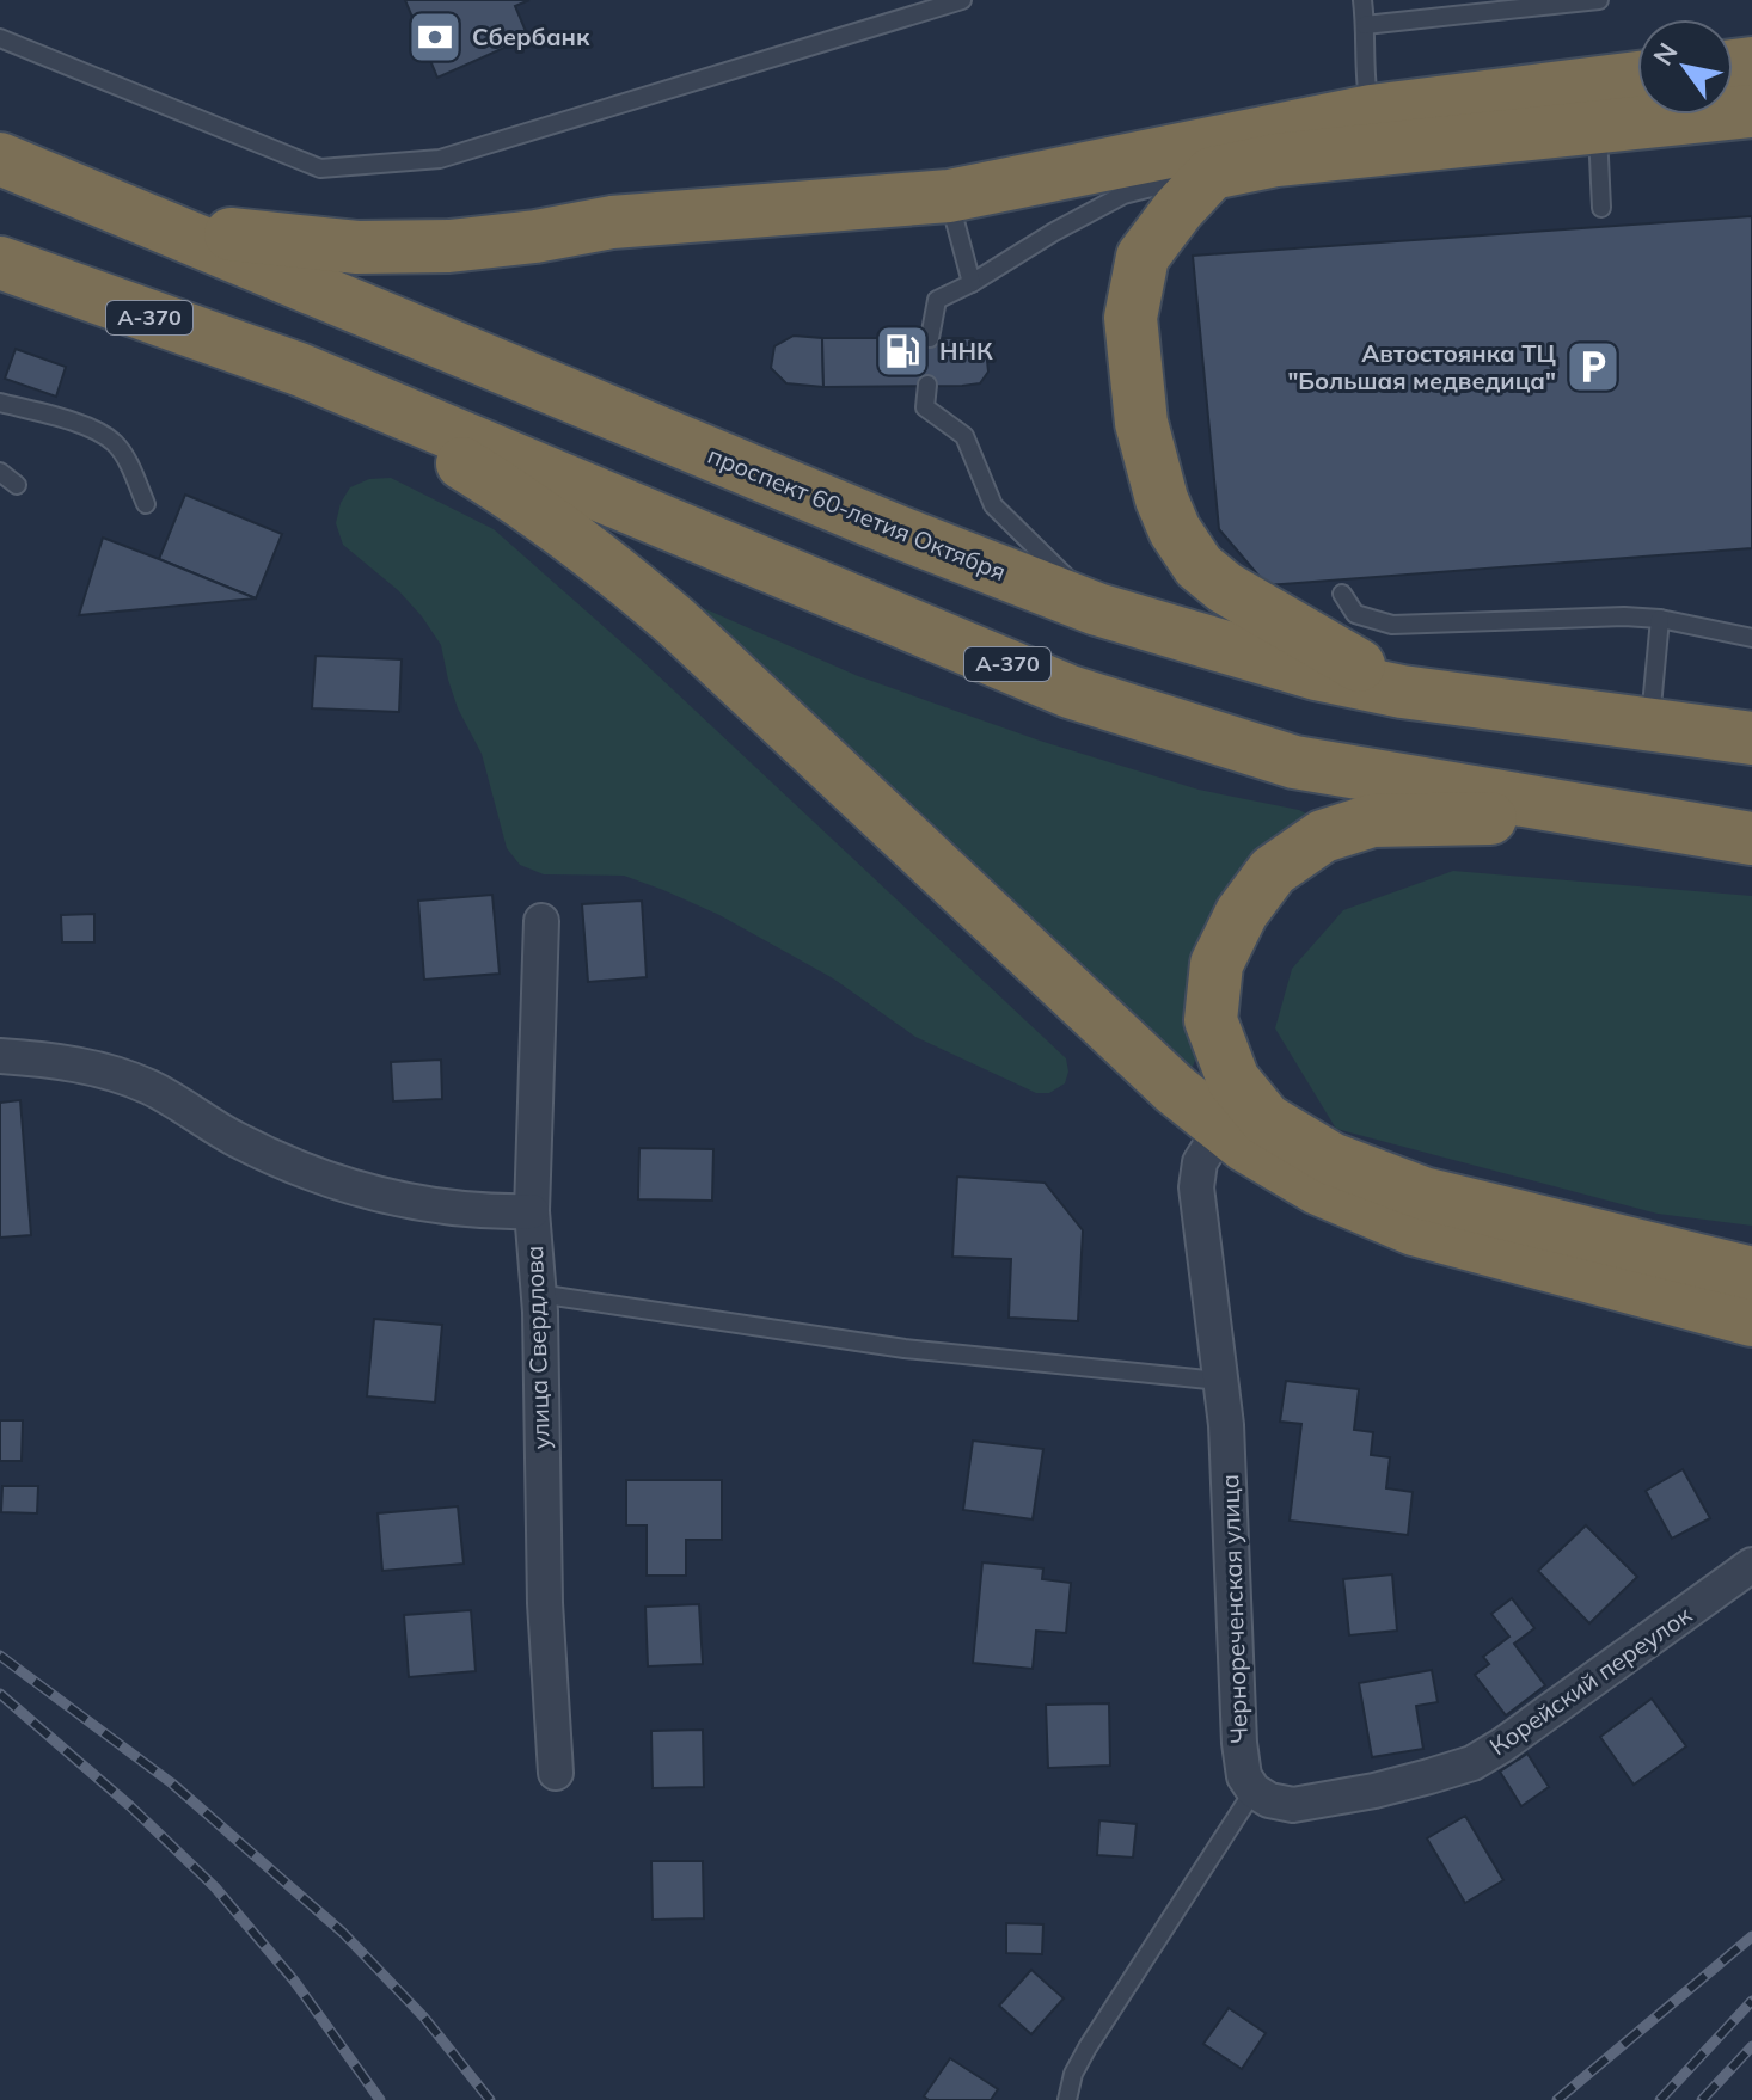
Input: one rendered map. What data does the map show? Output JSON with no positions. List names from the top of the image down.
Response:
{
  "streets": {
    "highway": ["А-370", "проспект 60-летия Октября"],
    "street": ["улица Свердлова", "Чернореченская улица", "Корейский переулок"]
  },
  "crossings": [
    ["Чернореченская улица", "Корейский переулок"]
  ],
  "places": {
    "bank": ["Сбербанк"],
    "fuel station": ["ННК"],
    "parking": ["Автостоянка ТЦ \"Большая медведица\""]
  },
  "north": "top left"
}
